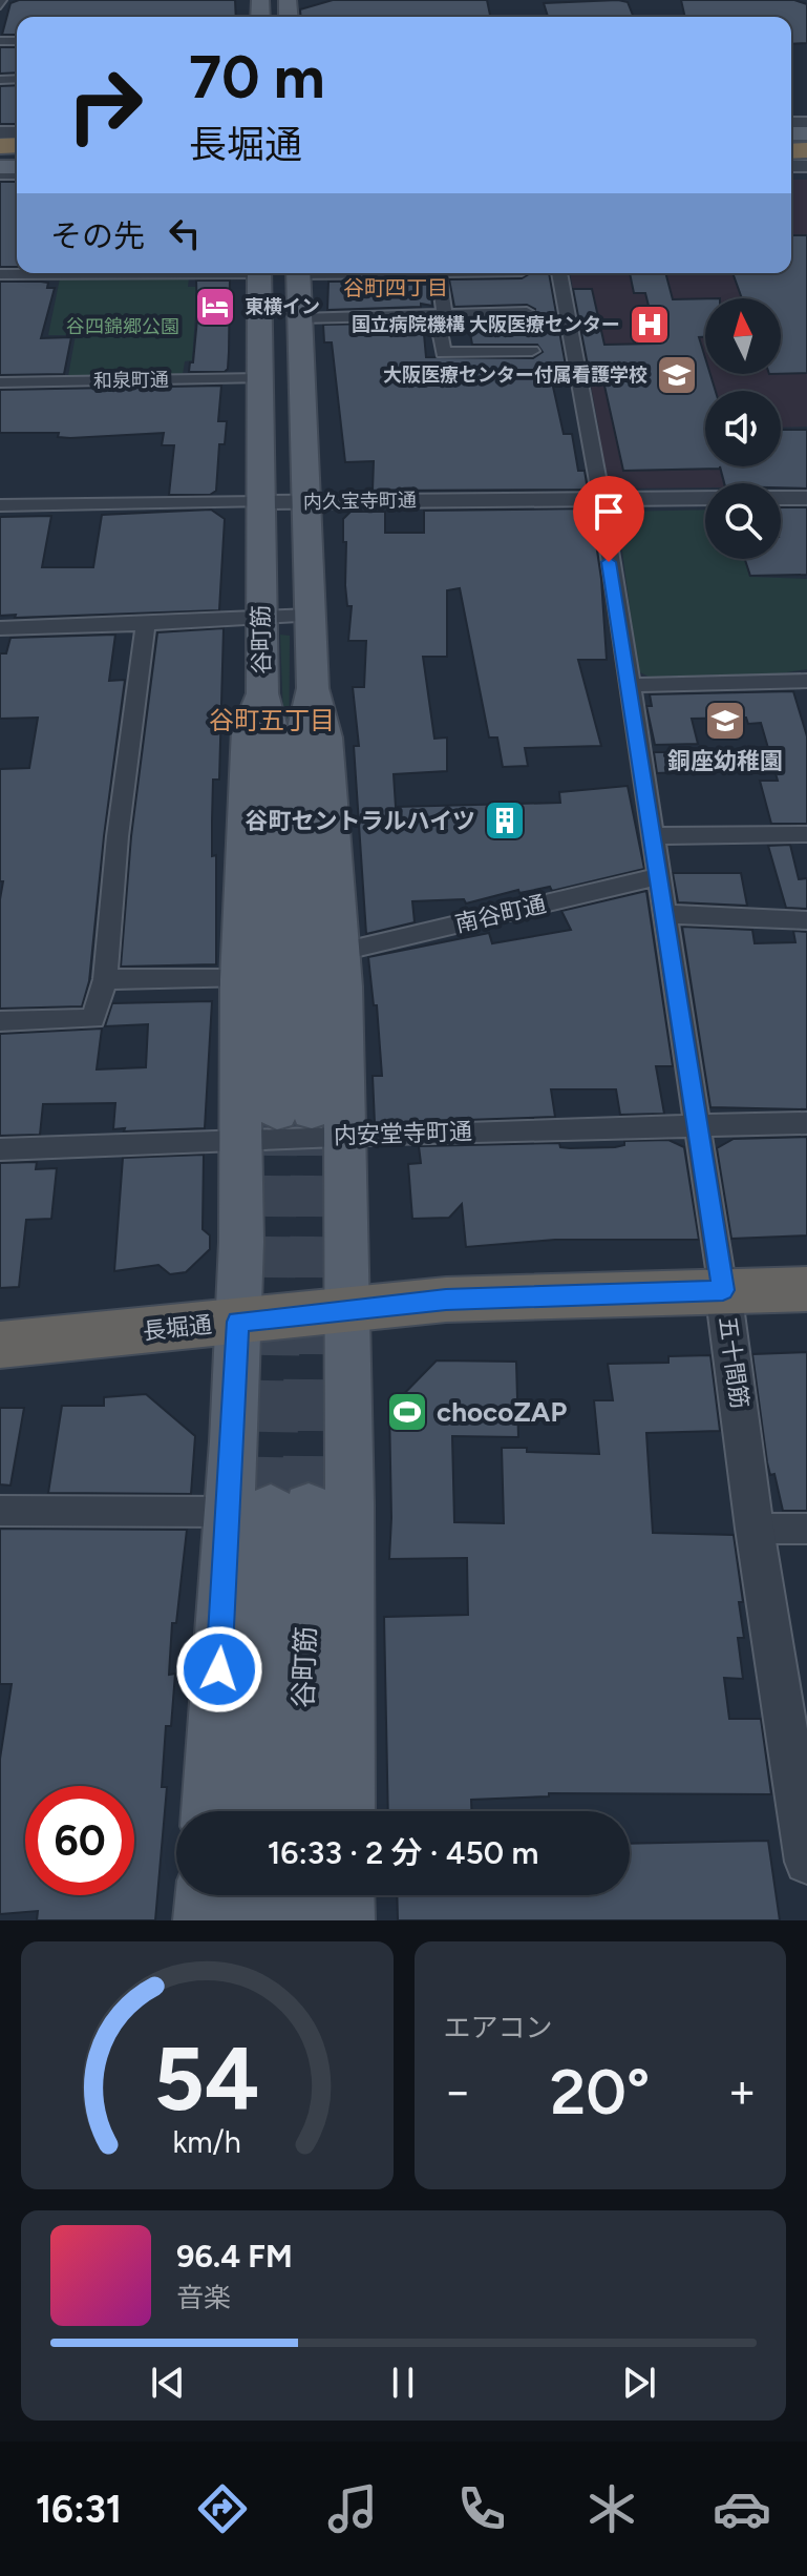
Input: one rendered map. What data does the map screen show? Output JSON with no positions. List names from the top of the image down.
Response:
{
  "streets": {
    "highway": ["長堀通"],
    "main road": ["谷町筋"],
    "street": [
      "和泉町通",
      "内久宝寺町通",
      "南谷町通",
      "内安堂寺町通",
      "五十間筋"
    ]
  },
  "crossings": [
    ["和泉町通", "谷町筋"],
    ["内久宝寺町通", "谷町筋"],
    ["内久宝寺町通", "五十間筋"],
    ["谷町筋", "内安堂寺町通"],
    ["南谷町通", "五十間筋"],
    ["内安堂寺町通", "五十間筋"],
    ["長堀通", "五十間筋"]
  ],
  "districts": ["谷町四丁目", "谷町五丁目"],
  "parks": ["谷四錦郷公園"],
  "places": {
    "hotel": ["東横イン"],
    "hospital": ["国立病院機構 大阪医療センター"],
    "school or university": ["大阪医療センター付属看護学校", "銅座幼稚園"],
    "building": ["谷町セントラルハイツ"],
    "sports": ["chocoZAP"]
  },
  "north": "top",
  "page": {
    "turn": ["70 m", "長堀通"],
    "then": "その先",
    "limit": "60",
    "trip": "16:33 · 2 分 · 450 m",
    "tile": "エアコン",
    "heat": ["−", "20°", "+"],
    "song": ["96.4 FM", "音楽"],
    "tabs": "16:31",
    "gauge": ["54", "km/h"]
  }
}
